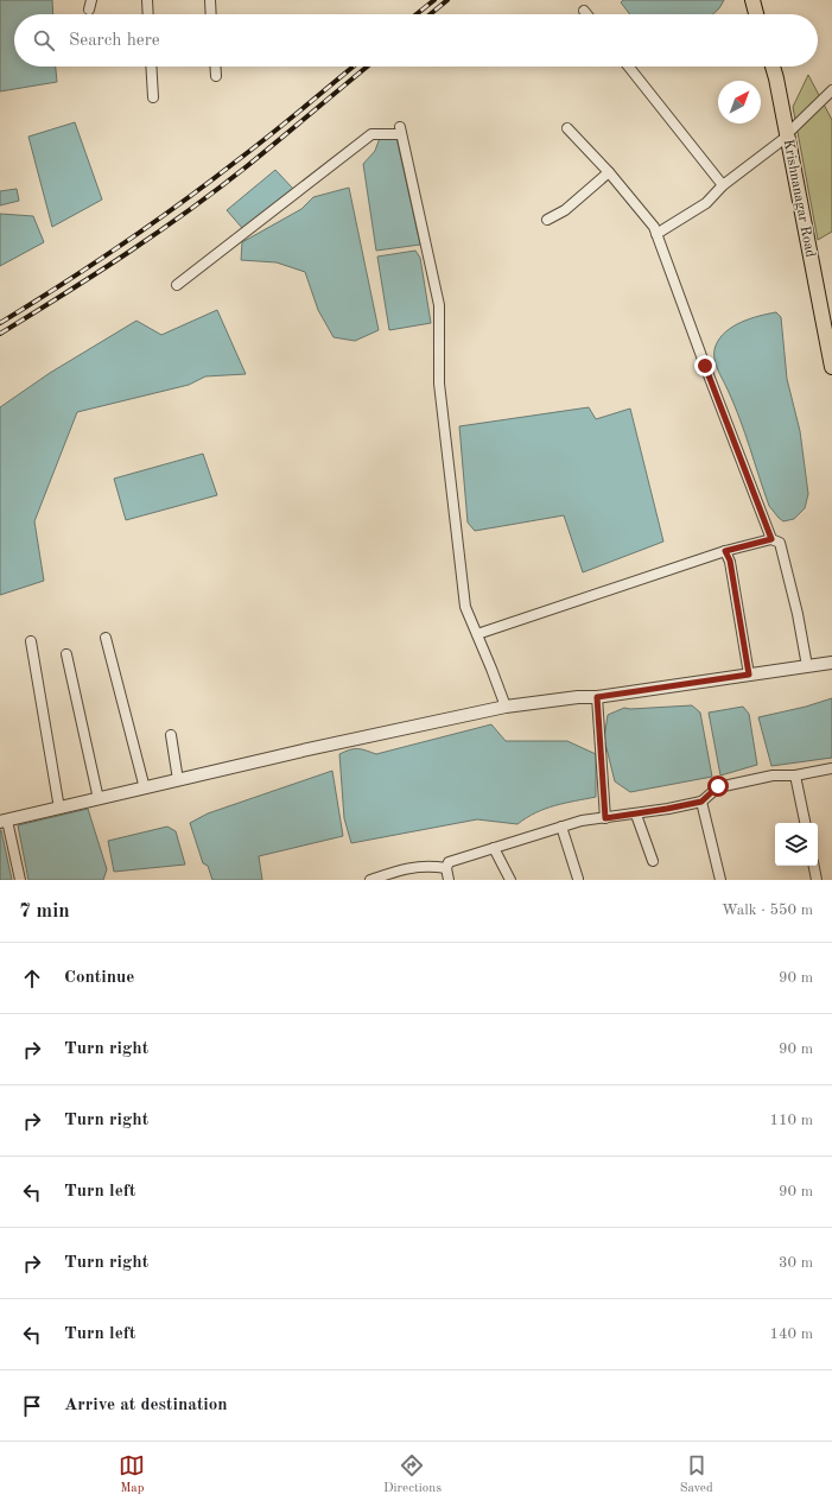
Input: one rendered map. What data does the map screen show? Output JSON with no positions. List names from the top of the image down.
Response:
{
  "streets": {
    "main road": ["Krishnanagar Road"]
  },
  "north": "top right",
  "page": {
    "search": "Search here",
    "heading": ["7 min", "Walk · 550 m"],
    "list": [
      ["Continue", "90 m"],
      ["Turn right", "90 m"],
      ["Turn right", "110 m"],
      ["Turn left", "90 m"],
      ["Turn right", "30 m"],
      ["Turn left", "140 m"],
      "Arrive at destination"
    ],
    "nav": ["Map", "Directions", "Saved"]
  }
}
